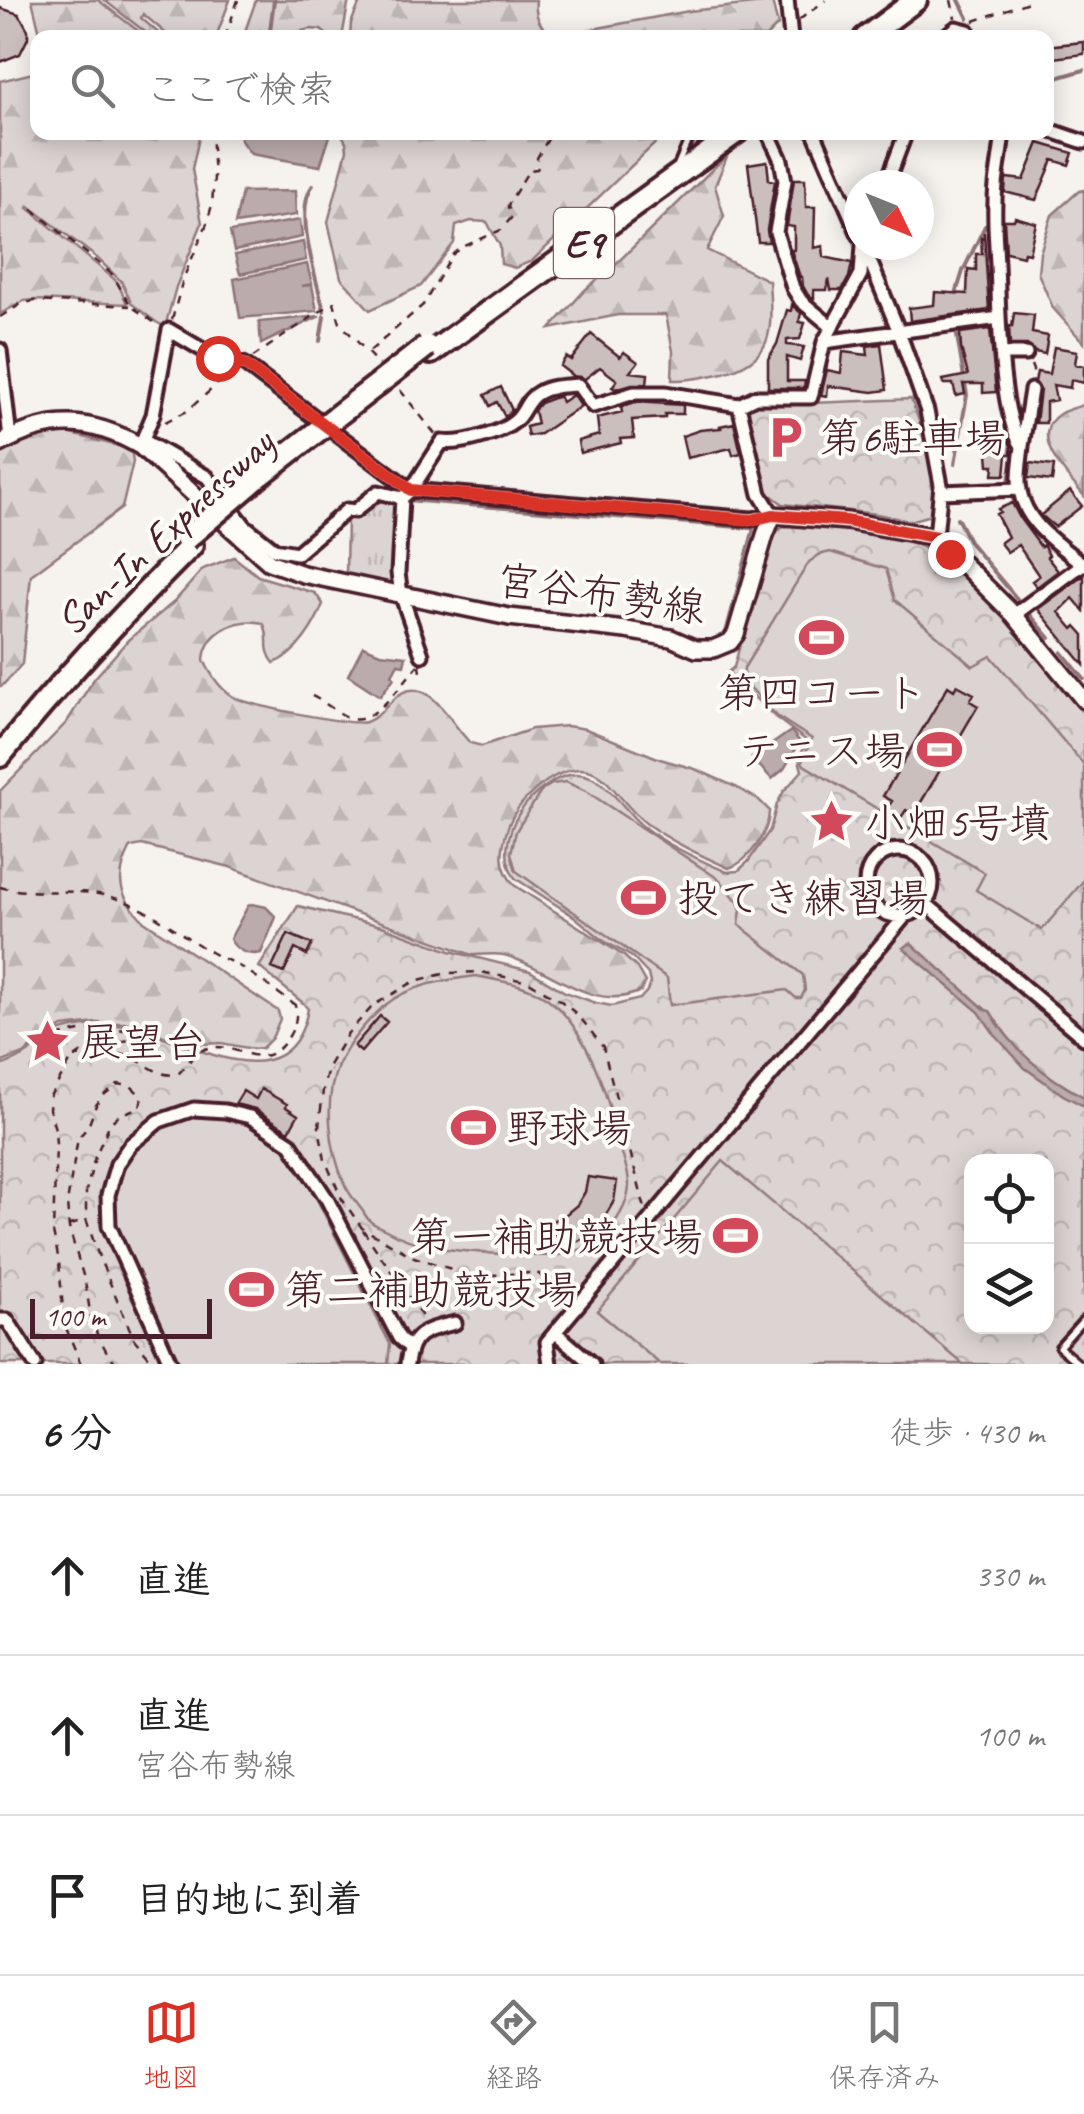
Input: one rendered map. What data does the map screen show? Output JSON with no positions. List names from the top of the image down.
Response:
{
  "streets": {
    "highway": ["E9", "San-In Expressway"],
    "street": ["宮谷布勢線"]
  },
  "places": {
    "parking": ["第6駐車場"],
    "sports": [
      "第四コート",
      "テニス場",
      "投てき練習場",
      "野球場",
      "第一補助競技場",
      "第二補助競技場"
    ],
    "place": ["小畑5号墳", "展望台"]
  },
  "scale_bar": "100 m",
  "north": "bottom right",
  "page": {
    "search": "ここで検索",
    "scale": "100 m",
    "heading": ["6 分", "徒歩 · 430 m"],
    "list": [
      ["直進", "330 m"],
      ["直進", "宮谷布勢線", "100 m"],
      "目的地に到着"
    ],
    "nav": ["地図", "経路", "保存済み"]
  }
}
